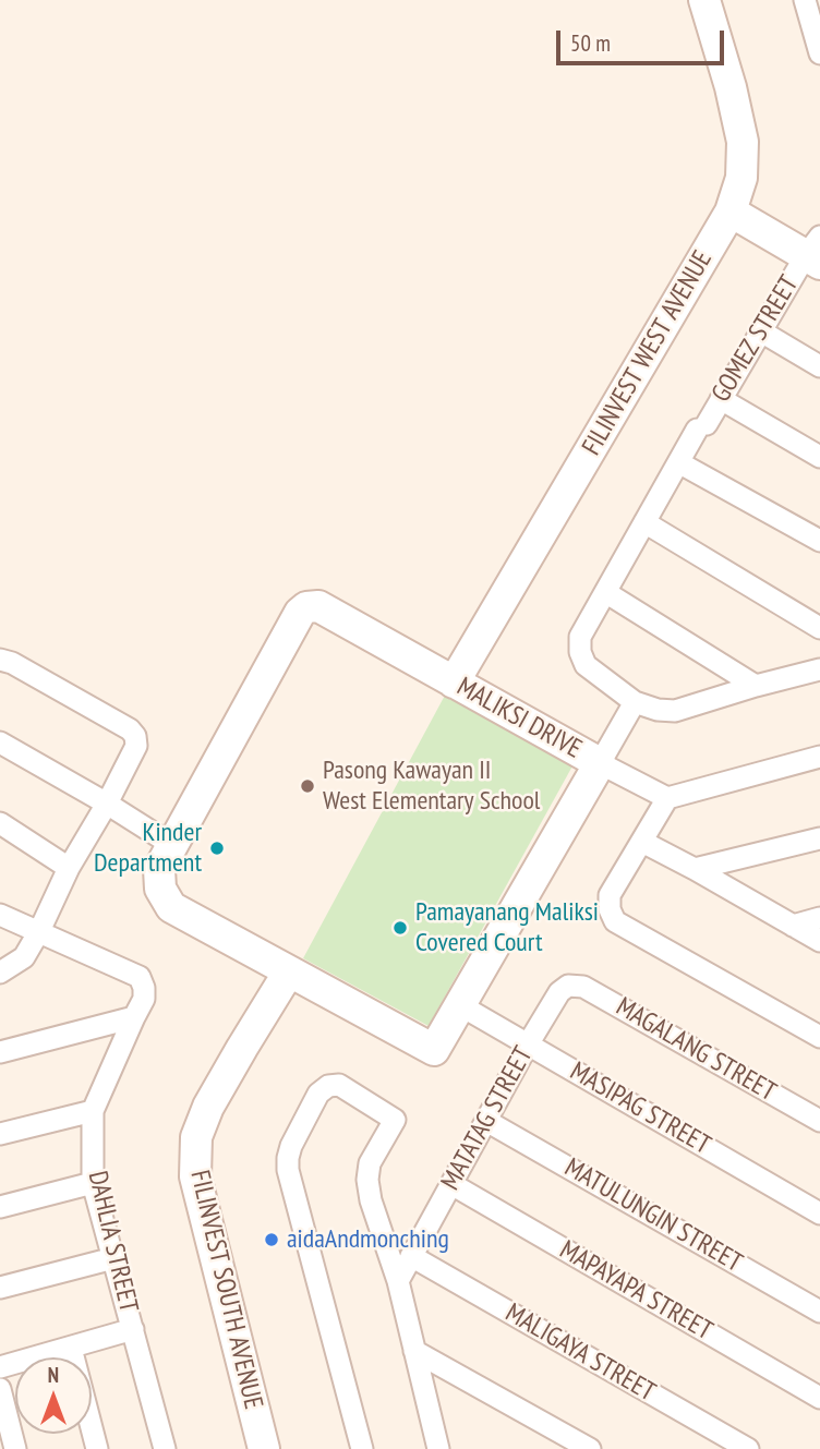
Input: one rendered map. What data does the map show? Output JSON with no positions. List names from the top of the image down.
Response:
{
  "streets": {
    "street": [
      "GOMEZ STREET",
      "FILINVEST WEST AVENUE",
      "MALIKSI DRIVE",
      "MAGALANG STREET",
      "MASIPAG STREET",
      "MATATAG STREET",
      "MATULUNGIN STREET",
      "DAHLIA STREET",
      "FILINVEST SOUTH AVENUE",
      "MAPAYAPA STREET",
      "MALIGAYA STREET"
    ]
  },
  "crossings": [
    ["FILINVEST WEST AVENUE", "MALIKSI DRIVE"],
    ["MALIKSI DRIVE", "MASIPAG STREET"],
    ["MALIKSI DRIVE", "FILINVEST SOUTH AVENUE"],
    ["MAGALANG STREET", "MATATAG STREET"],
    ["MASIPAG STREET", "MATATAG STREET"],
    ["MATATAG STREET", "MATULUNGIN STREET"],
    ["MATATAG STREET", "MAPAYAPA STREET"],
    ["MATATAG STREET", "MALIGAYA STREET"]
  ],
  "places": [
    "Pasong Kawayan II West Elementary School",
    "Kinder Department",
    "Pamayanang Maliksi Covered Court",
    "aidaAndmonching"
  ],
  "scale_bar": "50 m",
  "north": "top"
}
